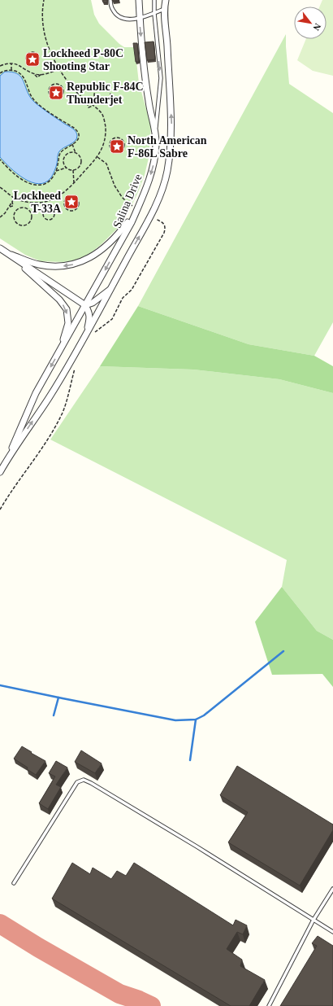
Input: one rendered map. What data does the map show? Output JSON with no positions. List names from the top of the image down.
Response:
{
  "streets": {
    "street": ["Salina Drive"]
  },
  "places": {
    "place": [
      "Lockheed P-80C Shooting Star",
      "Republic F-84C Thunderjet",
      "North American F-86L Sabre",
      "Lockheed T-33A"
    ]
  },
  "north": "bottom right"
}
